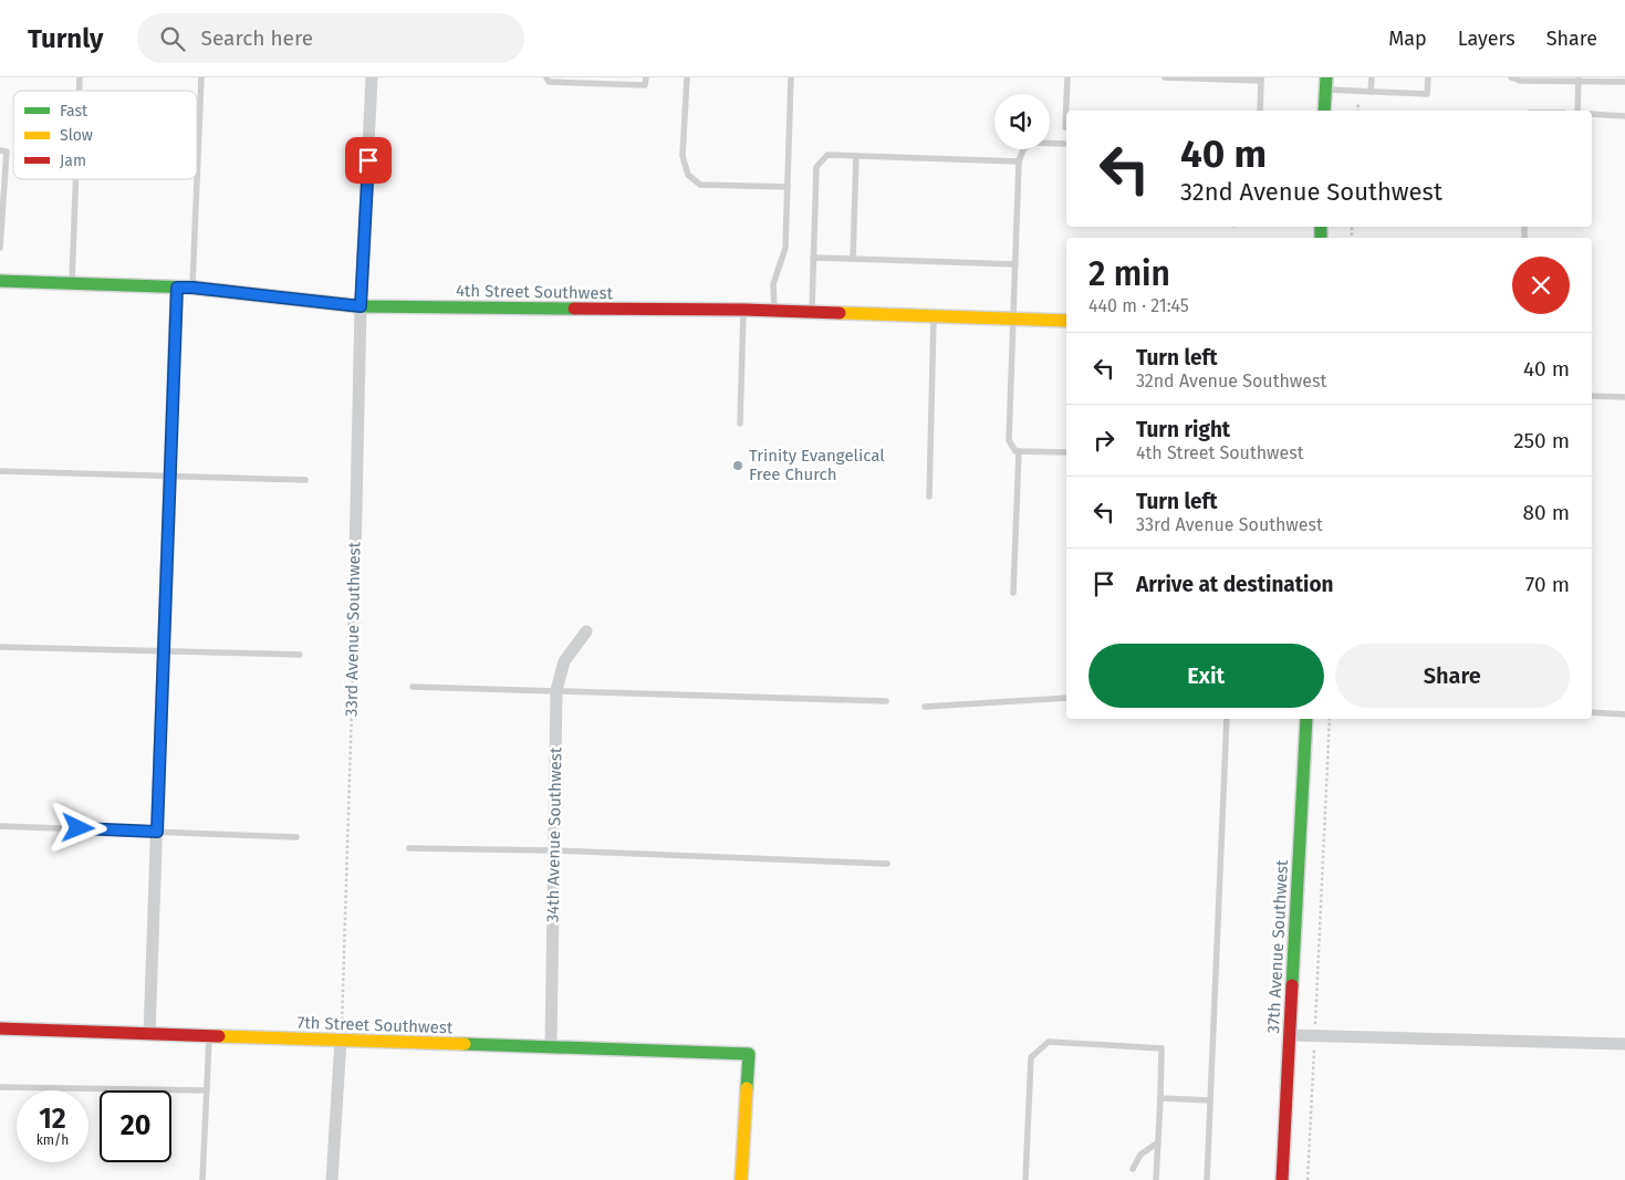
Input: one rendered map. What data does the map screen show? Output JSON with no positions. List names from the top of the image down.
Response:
{
  "streets": {
    "street": [
      "4th Street Southwest",
      "33rd Avenue Southwest",
      "34th Avenue Southwest",
      "37th Avenue Southwest",
      "7th Street Southwest"
    ]
  },
  "crossings": [
    ["4th Street Southwest", "33rd Avenue Southwest"],
    ["33rd Avenue Southwest", "7th Street Southwest"],
    ["34th Avenue Southwest", "7th Street Southwest"]
  ],
  "places": ["Trinity Evangelical Free Church"],
  "legend": ["Fast", "Slow", "Jam"],
  "page": {
    "header": "Turnly",
    "search": "Search here",
    "nav": ["Map", "Layers", "Share"],
    "turn": ["40 m", "32nd Avenue Southwest"],
    "heading": ["2 min", "440 m · 21:45"],
    "list": [
      {
        "name": "Turn left",
        "note": "32nd Avenue Southwest",
        "value": "40 m"
      },
      {
        "name": "Turn right",
        "note": "4th Street Southwest",
        "value": "250 m"
      },
      {
        "name": "Turn left",
        "note": "33rd Avenue Southwest",
        "value": "80 m"
      },
      {
        "name": "Arrive at destination",
        "value": "70 m"
      }
    ],
    "buttons": ["Exit", "Share"],
    "speed": "12 km/h",
    "limit": "20"
  }
}
